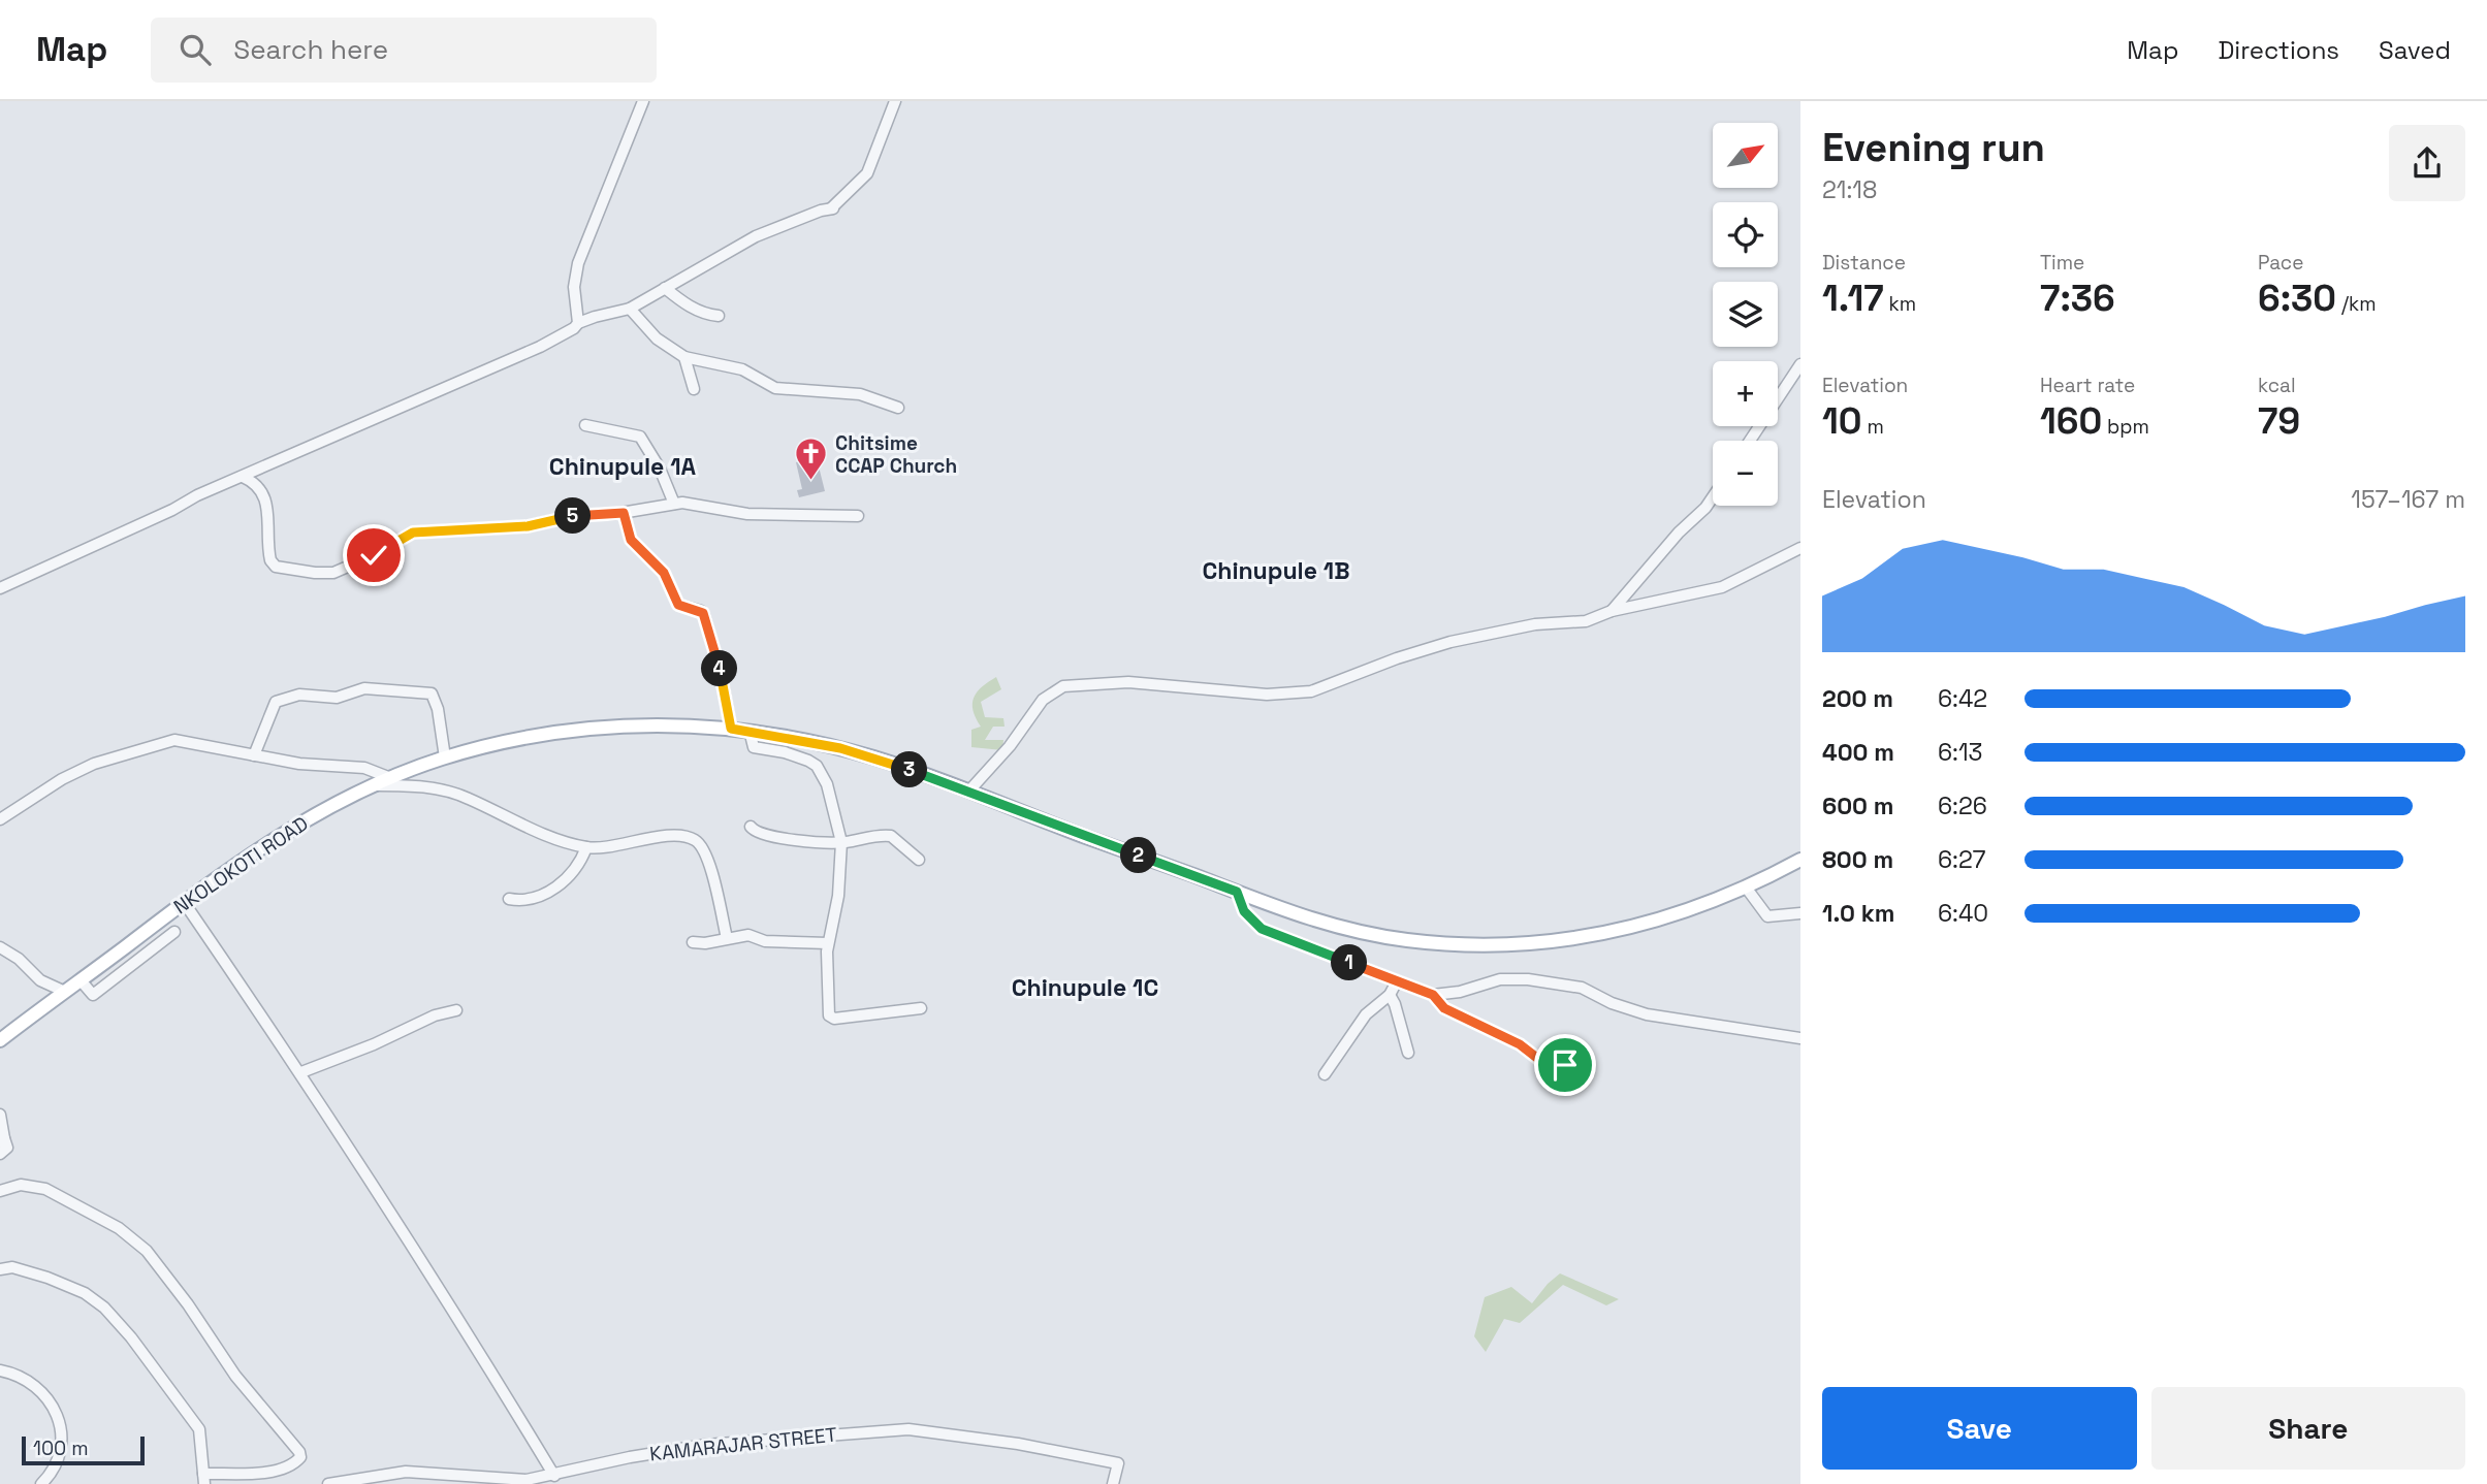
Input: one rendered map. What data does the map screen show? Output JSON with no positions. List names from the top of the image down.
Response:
{
  "streets": {
    "main road": ["NKOLOKOTI ROAD"],
    "street": ["KAMARAJAR STREET"]
  },
  "districts": ["Chinupule 1A", "Chinupule 1B", "Chinupule 1C"],
  "places": {
    "church": ["Chitsime CCAP Church"]
  },
  "scale_bar": "100 m",
  "north": "top right",
  "page": {
    "header": "Map",
    "search": "Search here",
    "nav": ["Map", "Directions", "Saved"],
    "heading": ["Evening run", "21:18"],
    "map_buttons": ["+", "−"],
    "stats": [
      ["Distance", "1.17 km"],
      ["Time", "7:36"],
      ["Pace", "6:30 /km"],
      ["Elevation", "10 m"],
      ["Heart rate", "160 bpm"],
      ["kcal", "79"]
    ],
    "chart": ["Elevation", "157–167 m"],
    "pins": [
      "5",
      "4",
      "3",
      "2",
      "1"
    ],
    "list": [
      {
        "name": "200 m",
        "note": "6:42"
      },
      {
        "name": "400 m",
        "note": "6:13"
      },
      {
        "name": "600 m",
        "note": "6:26"
      },
      {
        "name": "800 m",
        "note": "6:27"
      },
      {
        "name": "1.0 km",
        "note": "6:40"
      }
    ],
    "buttons": ["Save", "Share"],
    "scale": "100 m"
  }
}
